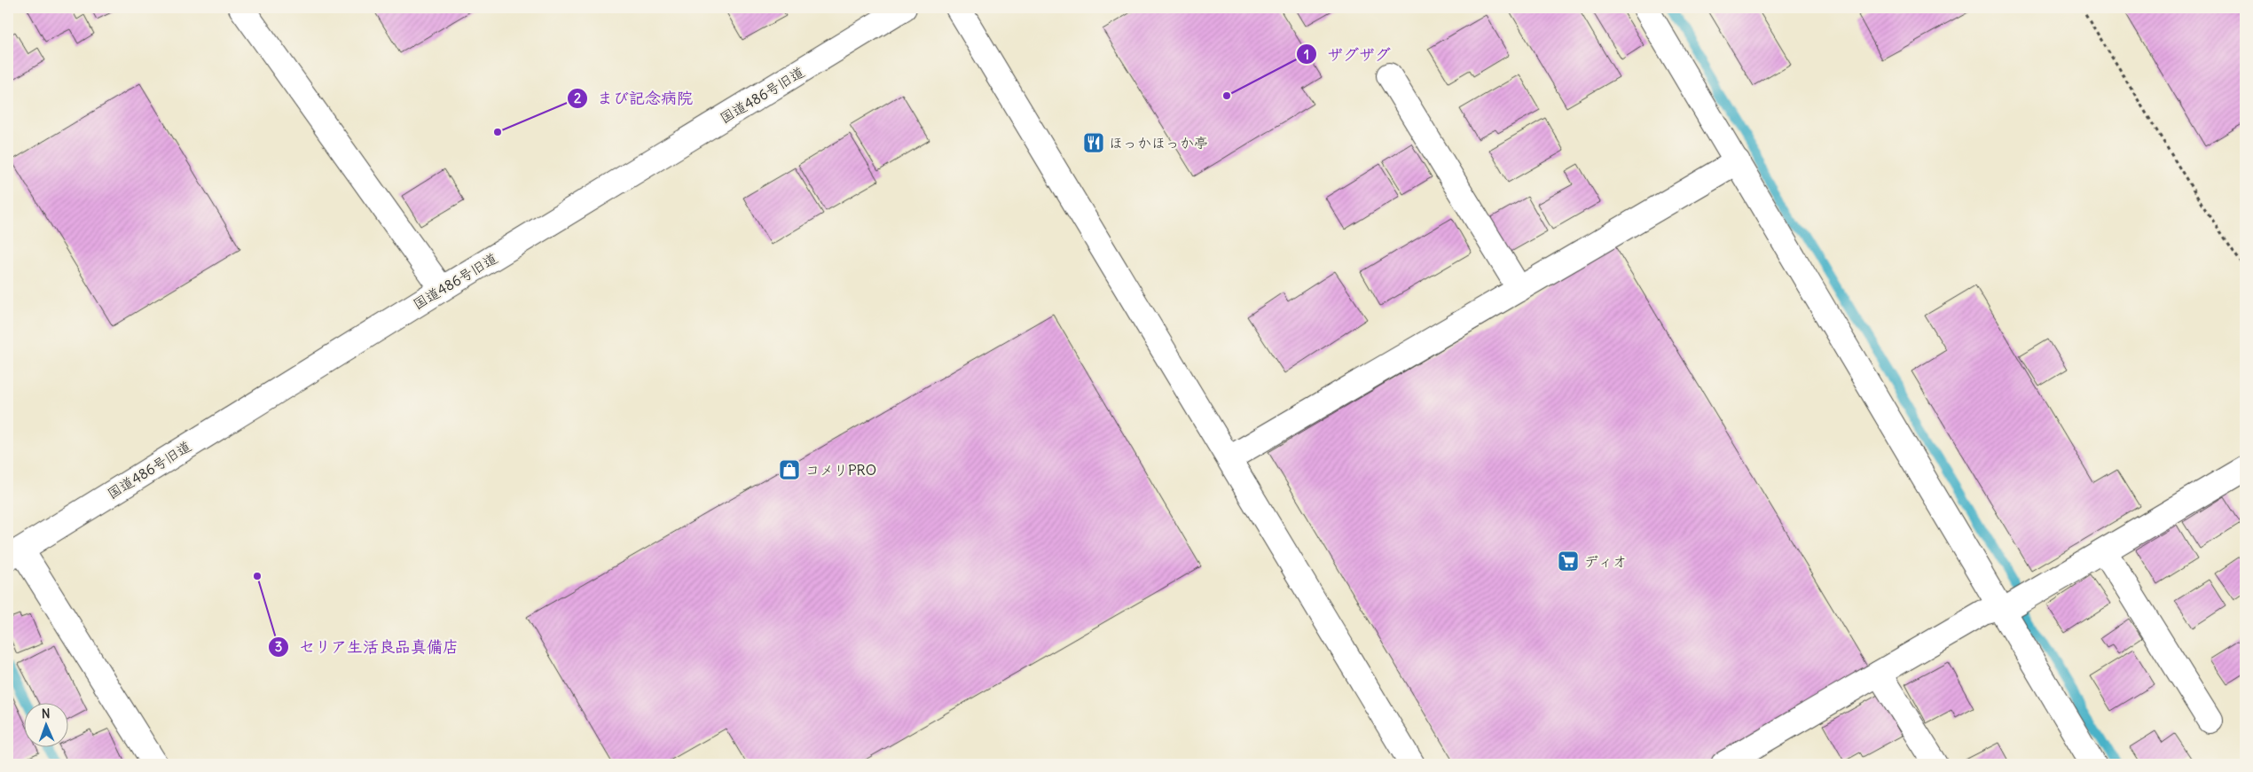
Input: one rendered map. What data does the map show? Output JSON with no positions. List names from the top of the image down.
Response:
{
  "streets": {
    "street": ["国道486号旧道"]
  },
  "places": {
    "other": ["ザグザグ", "まび記念病院", "セリア生活良品真備店"],
    "restaurant": ["ほっかほっか亭"],
    "shop": ["コメリPRO"],
    "supermarket": ["ディオ"]
  },
  "north": "top"
}
